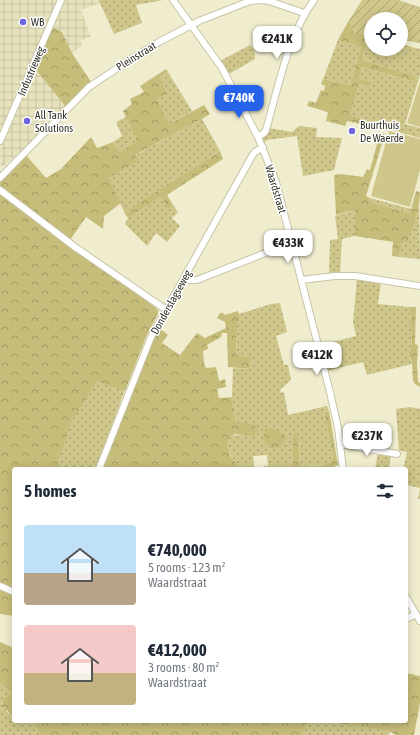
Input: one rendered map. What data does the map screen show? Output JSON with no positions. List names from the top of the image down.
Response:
{
  "streets": {
    "street": [
      "Pleinstraat",
      "Industrieweg",
      "Waardstraat",
      "Donderslagseweg"
    ]
  },
  "crossings": [
    ["Pleinstraat", "Waardstraat"],
    ["Waardstraat", "Donderslagseweg"]
  ],
  "places": ["WB", "All Tank Solutions", "Buurthuis De Waerde"],
  "page": {
    "price": [
      "€241K",
      "€740K",
      "€433K",
      "€412K",
      "€237K"
    ],
    "heading": "5 homes",
    "list": [
      {
        "name": "€740,000",
        "note": "5 rooms · 123 m² · Waardstraat"
      },
      {
        "name": "€412,000",
        "note": "3 rooms · 80 m² · Waardstraat"
      }
    ]
  }
}
